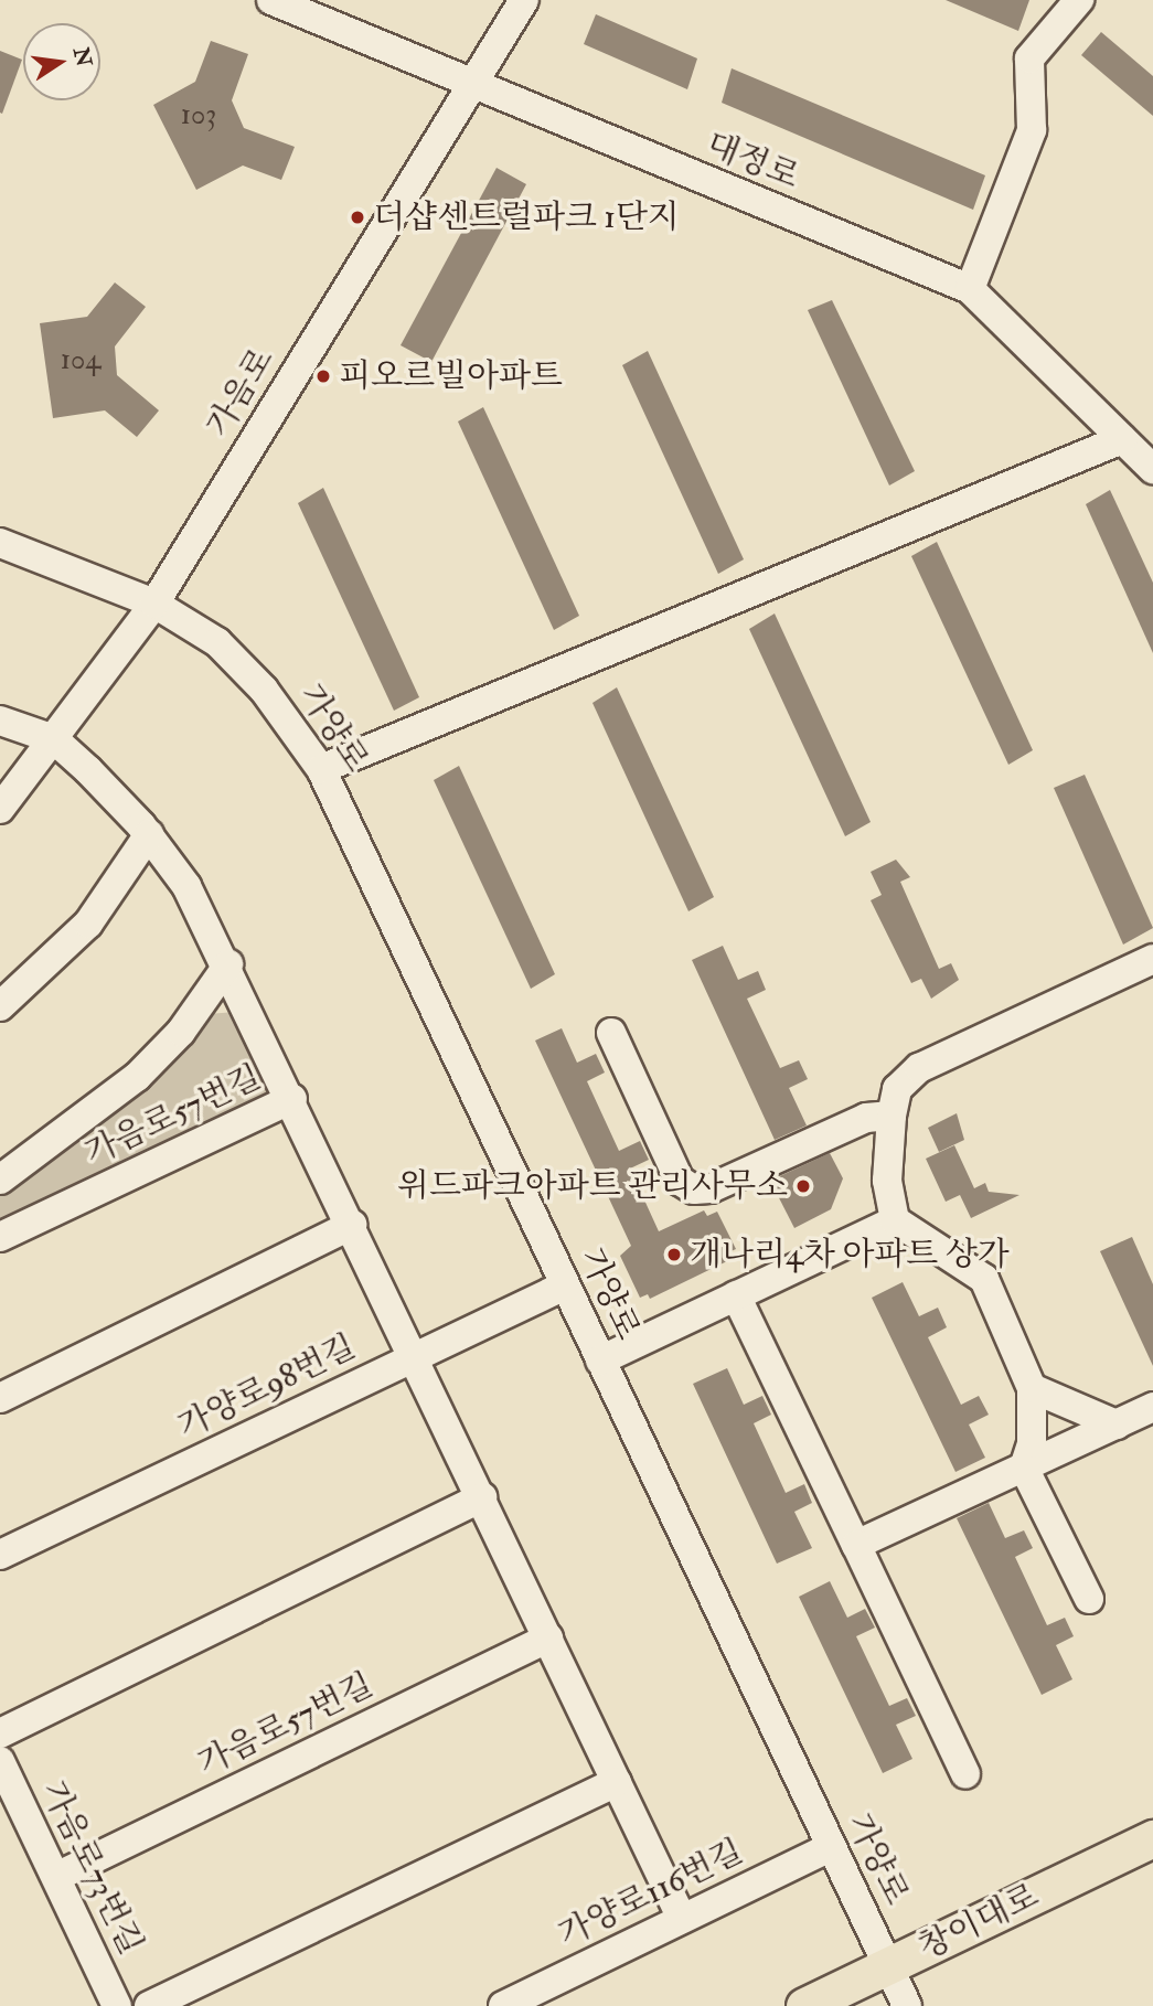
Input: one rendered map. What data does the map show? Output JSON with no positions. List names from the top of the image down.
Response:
{
  "streets": {
    "main road": ["창이대로"],
    "street": [
      "대정로",
      "가음로",
      "가양로",
      "가음로57번길",
      "가양로98번길",
      "가음로73번길",
      "가양로116번길"
    ]
  },
  "crossings": [
    ["대정로", "가음로"],
    ["가음로", "가양로"],
    ["가음로", "가음로57번길"],
    ["가양로", "가양로98번길"],
    ["가양로", "가양로116번길"],
    ["가양로", "창이대로"],
    ["가음로57번길", "가양로98번길"],
    ["가음로57번길", "가음로73번길"],
    ["가음로57번길", "가양로116번길"]
  ],
  "places": [
    "더샵센트럴파크 1단지",
    "피오르빌아파트",
    "위드파크아파트 관리사무소",
    "개나리4차 아파트 상가"
  ],
  "house_numbers": ["103", "104"],
  "north": "right"
}
